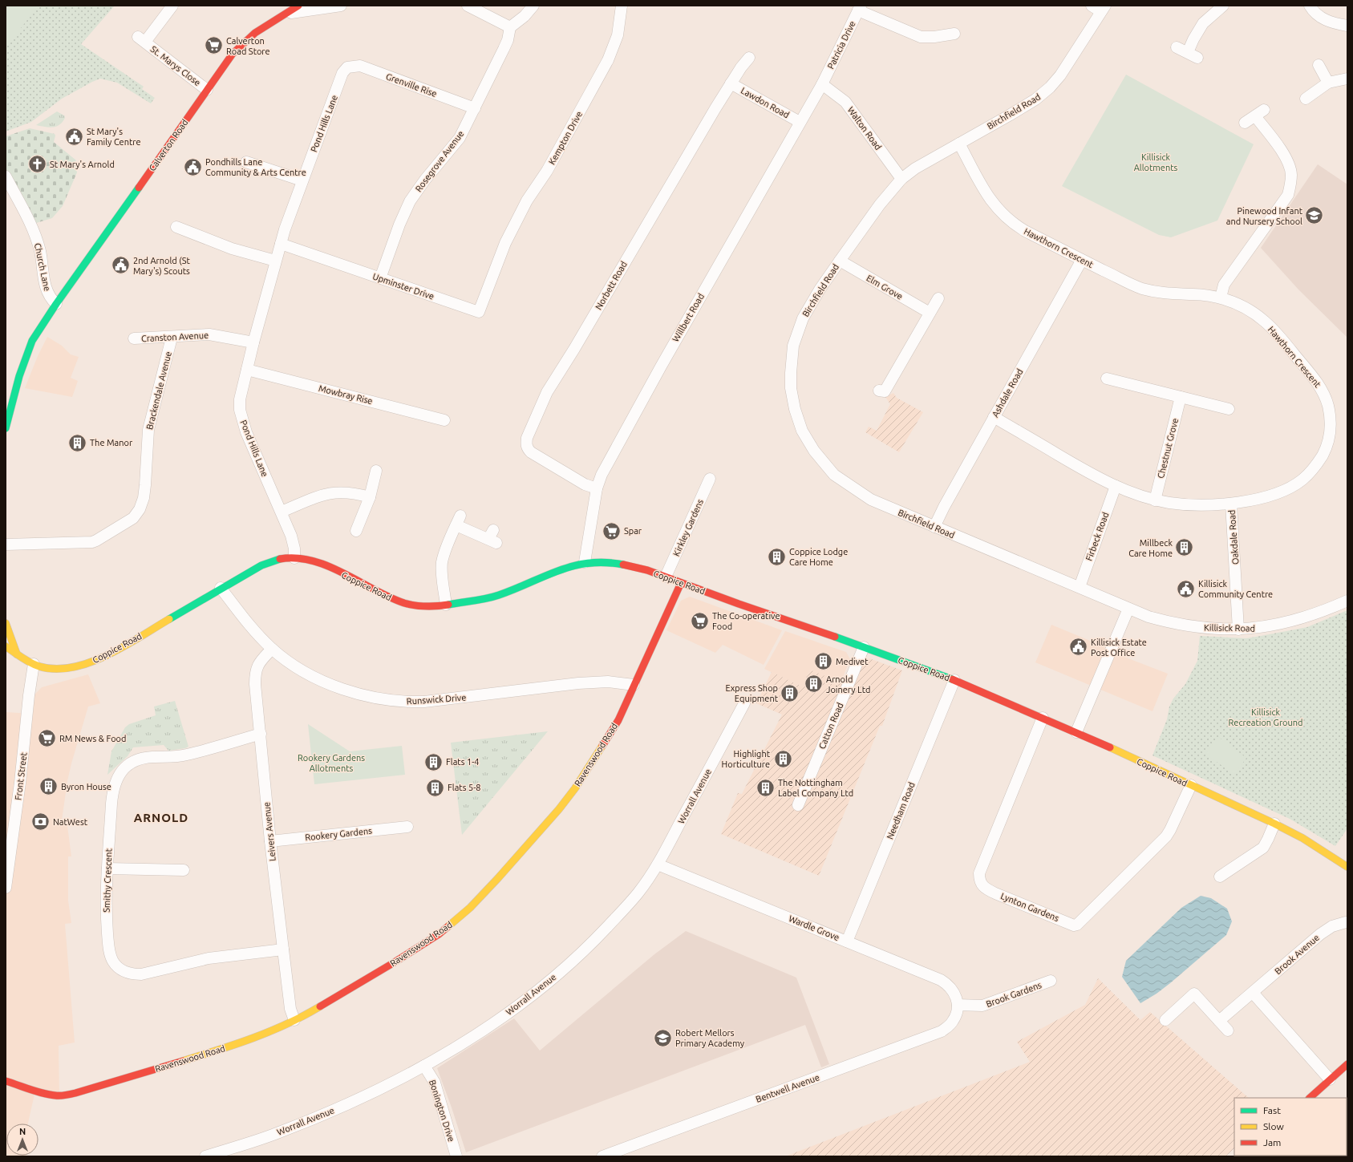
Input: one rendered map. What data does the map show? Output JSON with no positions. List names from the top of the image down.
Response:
{
  "streets": {
    "street": [
      "Patricia Drive",
      "St. Marys Close",
      "Grenville Rise",
      "Lawdon Road",
      "Birchfield Road",
      "Pond Hills Lane",
      "Walton Road",
      "Kempton Drive",
      "Calverton Road",
      "Rosegrove Avenue",
      "Hawthorn Crescent",
      "Church Lane",
      "Norbett Road",
      "Upminster Drive",
      "Elm Grove",
      "Willbert Road",
      "Cranston Avenue",
      "Brackendale Avenue",
      "Ashdale Road",
      "Mowbray Rise",
      "Chestnut Grove",
      "Kirkley Gardens",
      "Firbeck Road",
      "Oakdale Road",
      "Coppice Road",
      "Killisick Road",
      "Runswick Drive",
      "Catton Road",
      "Ravenswood Road",
      "Front Street",
      "Worrall Avenue",
      "Needham Road",
      "Leivers Avenue",
      "Rookery Gardens",
      "Smithy Crescent",
      "Lynton Gardens",
      "Wardle Grove",
      "Brook Avenue",
      "Brook Gardens",
      "Bentwell Avenue",
      "Bonington Drive"
    ]
  },
  "crossings": [
    ["Patricia Drive", "Walton Road"],
    ["Patricia Drive", "Willbert Road"],
    ["St. Marys Close", "Calverton Road"],
    ["Grenville Rise", "Pond Hills Lane"],
    ["Grenville Rise", "Rosegrove Avenue"],
    ["Lawdon Road", "Norbett Road"],
    ["Lawdon Road", "Willbert Road"],
    ["Birchfield Road", "Walton Road"],
    ["Birchfield Road", "Hawthorn Crescent"],
    ["Birchfield Road", "Elm Grove"],
    ["Birchfield Road", "Ashdale Road"],
    ["Birchfield Road", "Firbeck Road"],
    ["Birchfield Road", "Killisick Road"],
    ["Pond Hills Lane", "Upminster Drive"],
    ["Pond Hills Lane", "Cranston Avenue"],
    ["Pond Hills Lane", "Mowbray Rise"],
    ["Pond Hills Lane", "Coppice Road"],
    ["Walton Road", "Willbert Road"],
    ["Kempton Drive", "Upminster Drive"],
    ["Calverton Road", "Church Lane"],
    ["Rosegrove Avenue", "Upminster Drive"],
    ["Hawthorn Crescent", "Ashdale Road"],
    ["Hawthorn Crescent", "Chestnut Grove"],
    ["Hawthorn Crescent", "Firbeck Road"],
    ["Hawthorn Crescent", "Oakdale Road"],
    ["Norbett Road", "Willbert Road"],
    ["Willbert Road", "Coppice Road"],
    ["Cranston Avenue", "Brackendale Avenue"],
    ["Kirkley Gardens", "Coppice Road"],
    ["Oakdale Road", "Killisick Road"],
    ["Coppice Road", "Runswick Drive"],
    ["Coppice Road", "Catton Road"],
    ["Coppice Road", "Ravenswood Road"],
    ["Coppice Road", "Front Street"],
    ["Coppice Road", "Needham Road"],
    ["Coppice Road", "Lynton Gardens"],
    ["Runswick Drive", "Ravenswood Road"],
    ["Runswick Drive", "Leivers Avenue"],
    ["Ravenswood Road", "Leivers Avenue"],
    ["Worrall Avenue", "Wardle Grove"],
    ["Worrall Avenue", "Bonington Drive"],
    ["Needham Road", "Wardle Grove"],
    ["Leivers Avenue", "Rookery Gardens"],
    ["Leivers Avenue", "Smithy Crescent"],
    ["Wardle Grove", "Brook Gardens"],
    ["Wardle Grove", "Bentwell Avenue"],
    ["Brook Gardens", "Bentwell Avenue"]
  ],
  "districts": ["ARNOLD"],
  "parks": ["Killisick Allotments", "Killisick Recreation Ground", "Rookery Gardens Allotments"],
  "places": {
    "supermarket": [
      "Calverton Road Store",
      "Spar",
      "The Co-operative Food",
      "RM News & Food"
    ],
    "public building": [
      "St Mary's Family Centre",
      "Pondhills Lane Community & Arts Centre",
      "2nd Arnold (St Mary's) Scouts",
      "Killisick Community Centre",
      "Killisick Estate Post Office"
    ],
    "church": ["St Mary's Arnold"],
    "school or university": ["Pinewood Infant and Nursery School", "Robert Mellors Primary Academy"],
    "building": [
      "The Manor",
      "Millbeck Care Home",
      "Coppice Lodge Care Home",
      "Medivet",
      "Arnold Joinery Ltd",
      "Express Shop Equipment",
      "Highlight Horticulture",
      "Flats 1-4",
      "Byron House",
      "Flats 5-8",
      "The Nottingham Label Company Ltd"
    ],
    "bank": ["NatWest"]
  },
  "legend": ["Fast", "Slow", "Jam"],
  "north": "top"
}
